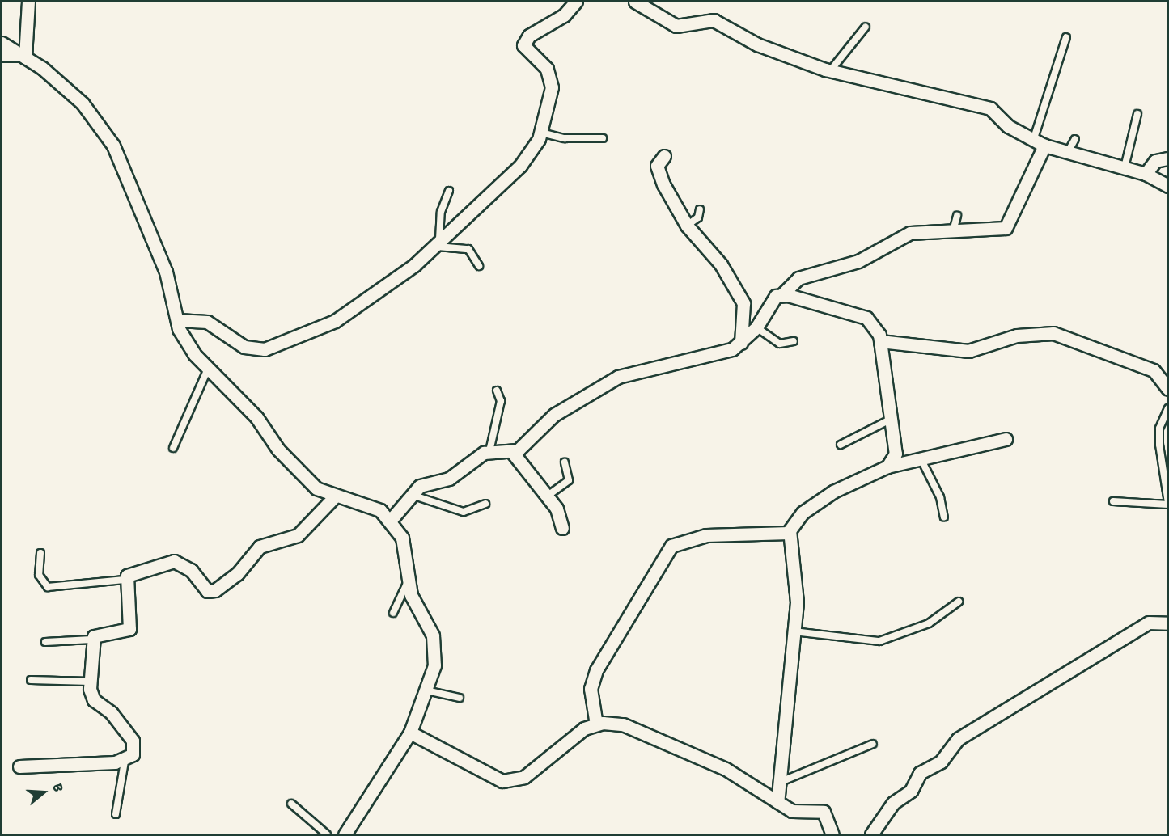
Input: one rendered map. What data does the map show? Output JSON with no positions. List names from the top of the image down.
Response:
{
  "north": "right"
}
